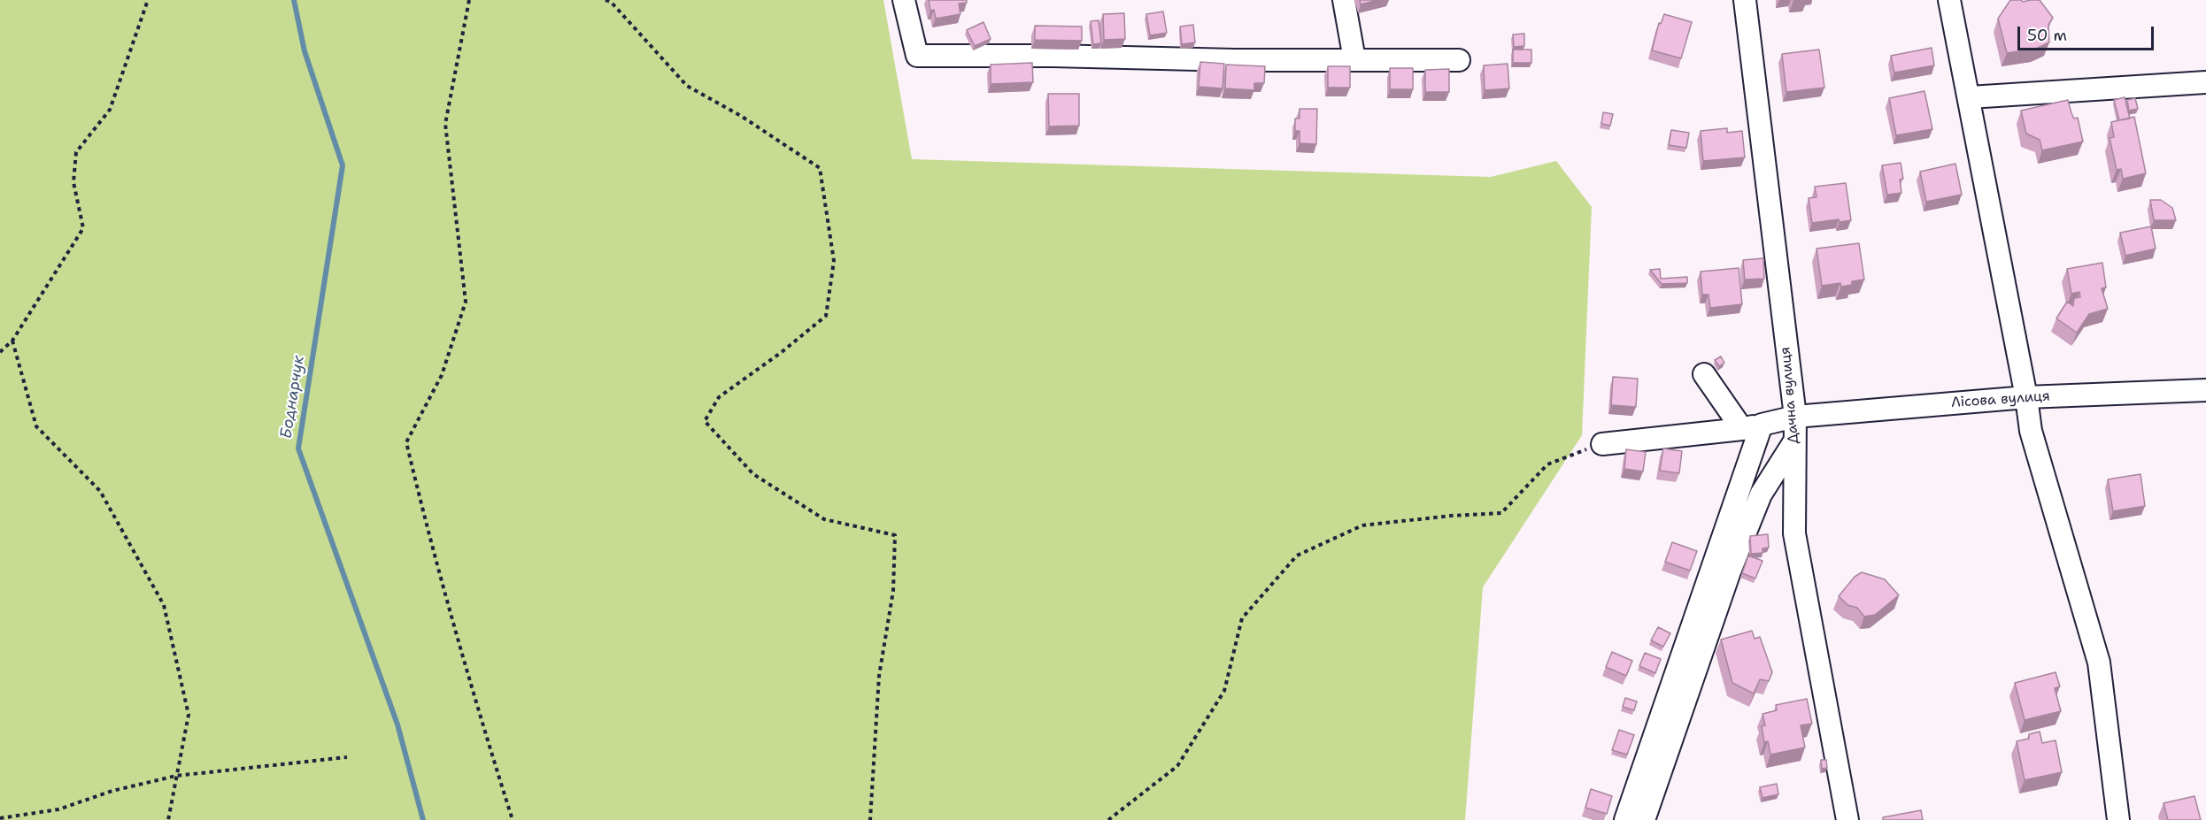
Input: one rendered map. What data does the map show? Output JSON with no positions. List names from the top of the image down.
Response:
{
  "streets": {
    "street": ["Дачна вулиця", "Лісова вулиця"]
  },
  "crossings": [
    ["Дачна вулиця", "Лісова вулиця"]
  ],
  "water": ["Боднарчук"],
  "scale_bar": "50 m"
}
